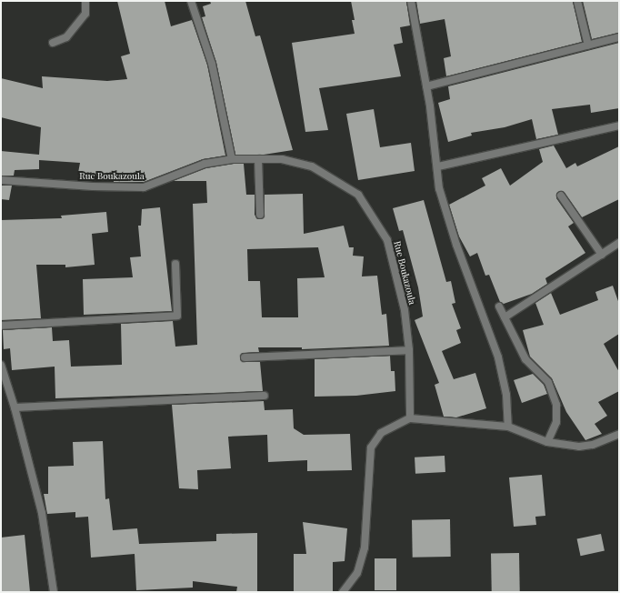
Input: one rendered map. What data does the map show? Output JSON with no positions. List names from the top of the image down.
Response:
{
  "streets": {
    "street": ["Rue Boukazoula"]
  }
}
